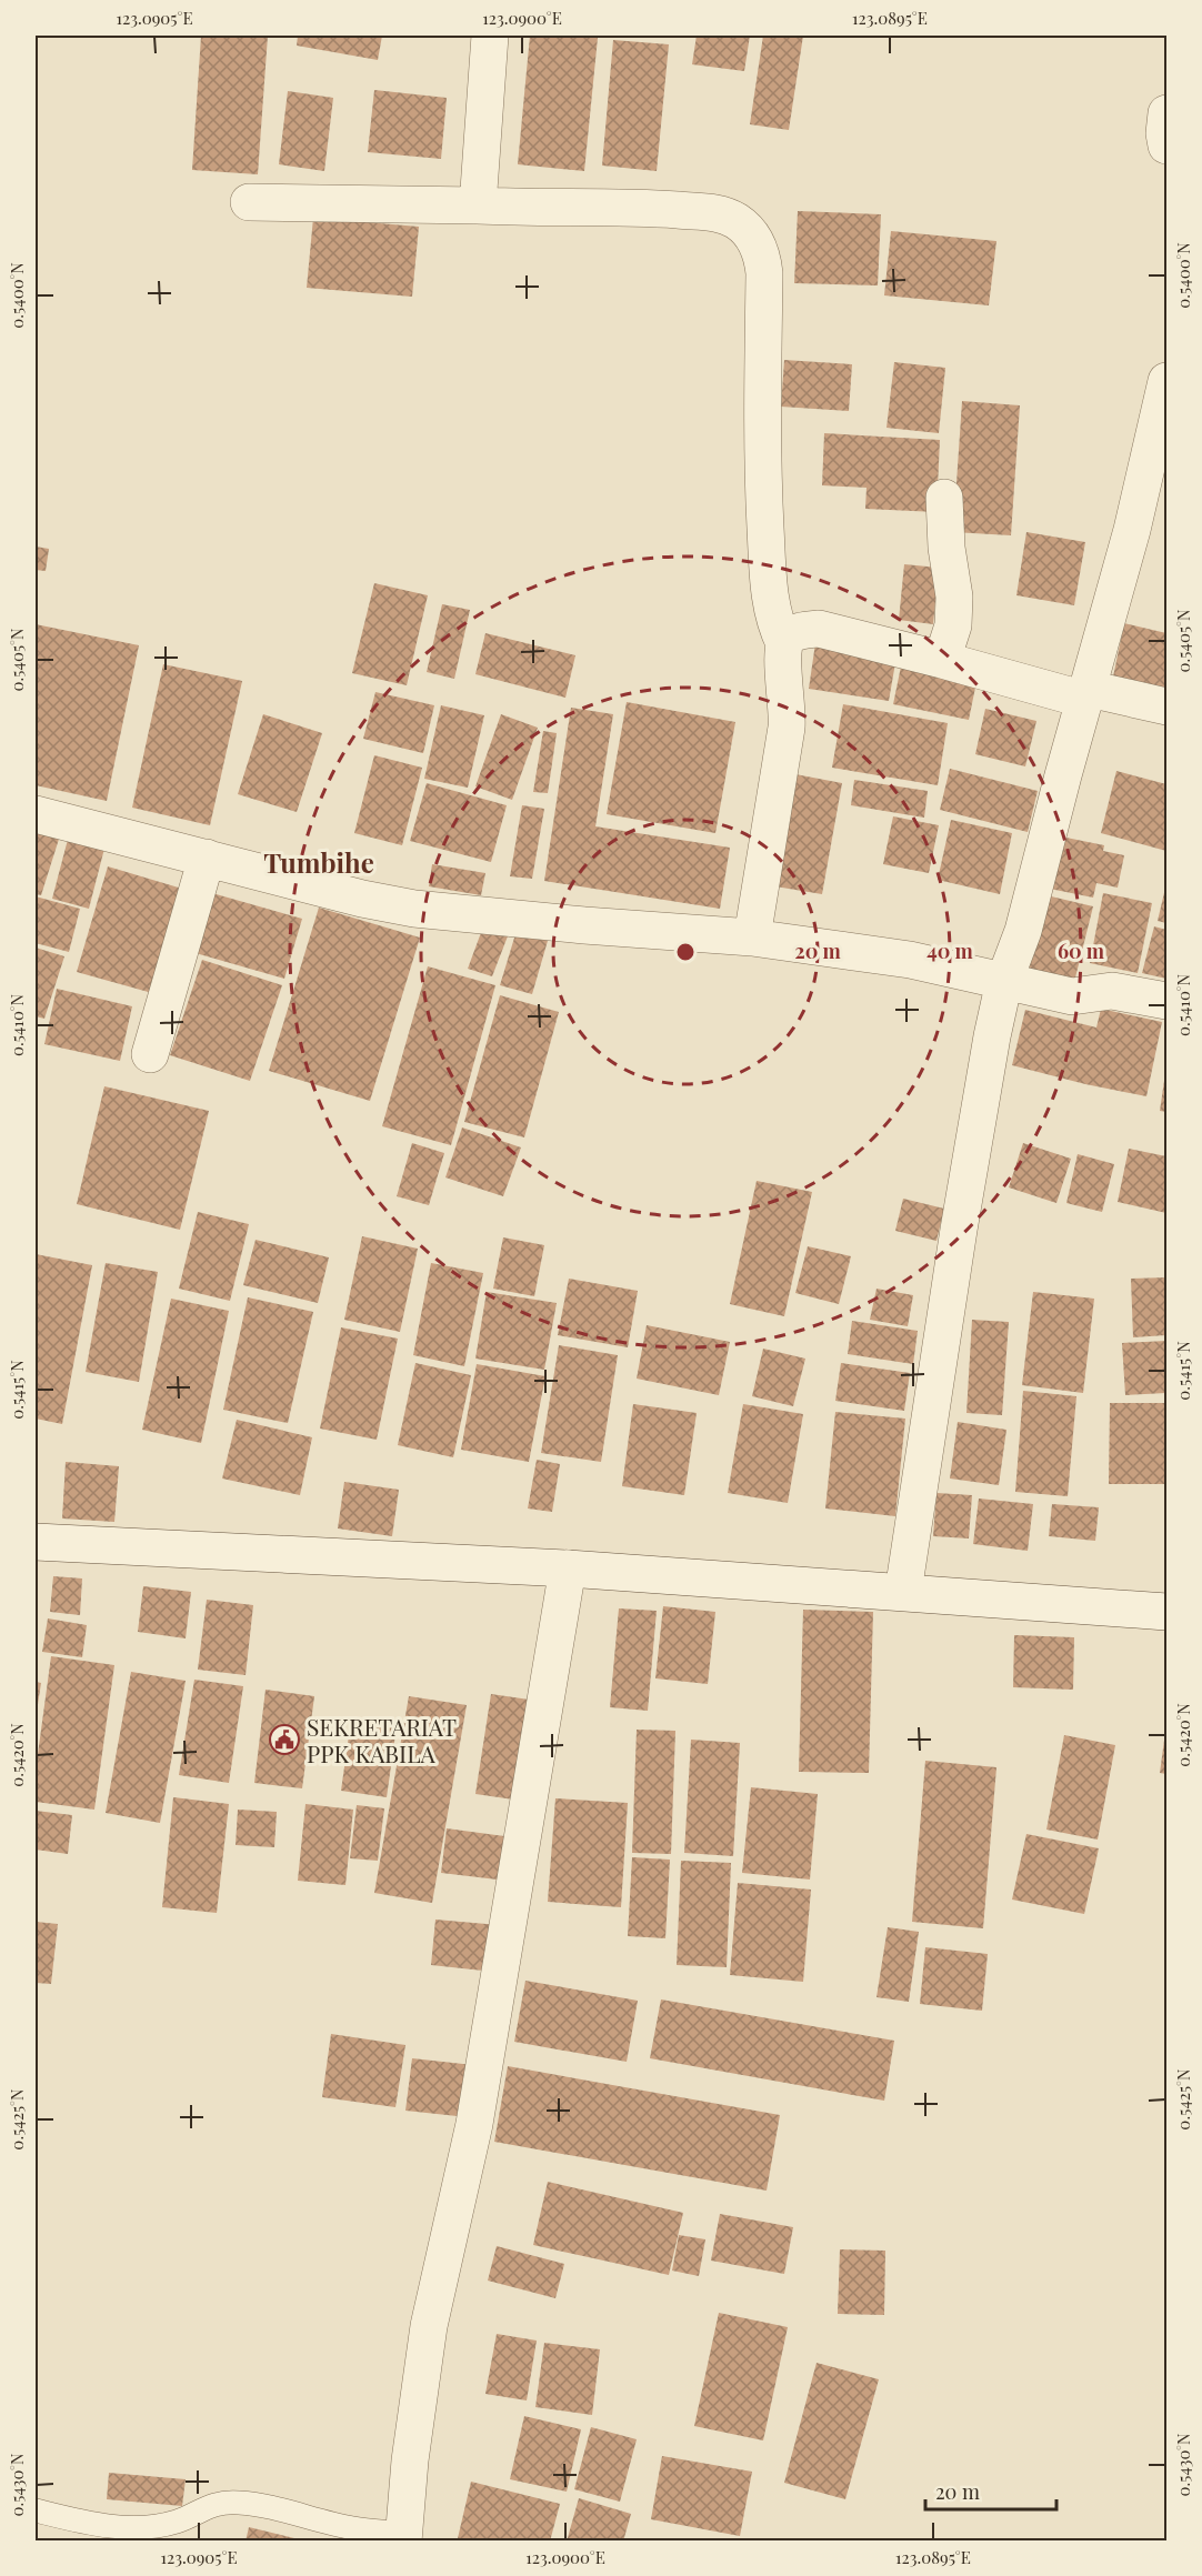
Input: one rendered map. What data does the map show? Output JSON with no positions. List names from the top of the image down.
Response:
{
  "districts": ["Tumbihe"],
  "places": {
    "public building": ["SEKRETARIAT PPK KABILA"]
  },
  "scale_bar": "20 m",
  "coordinates": [
    "123.0905°E",
    "123.0900°E",
    "123.0895°E",
    "0.5400°N",
    "0.5405°N",
    "0.5410°N",
    "0.5415°N",
    "0.5420°N",
    "0.5425°N",
    "0.5430°N"
  ],
  "rings": ["20 m", "40 m", "60 m"]
}
